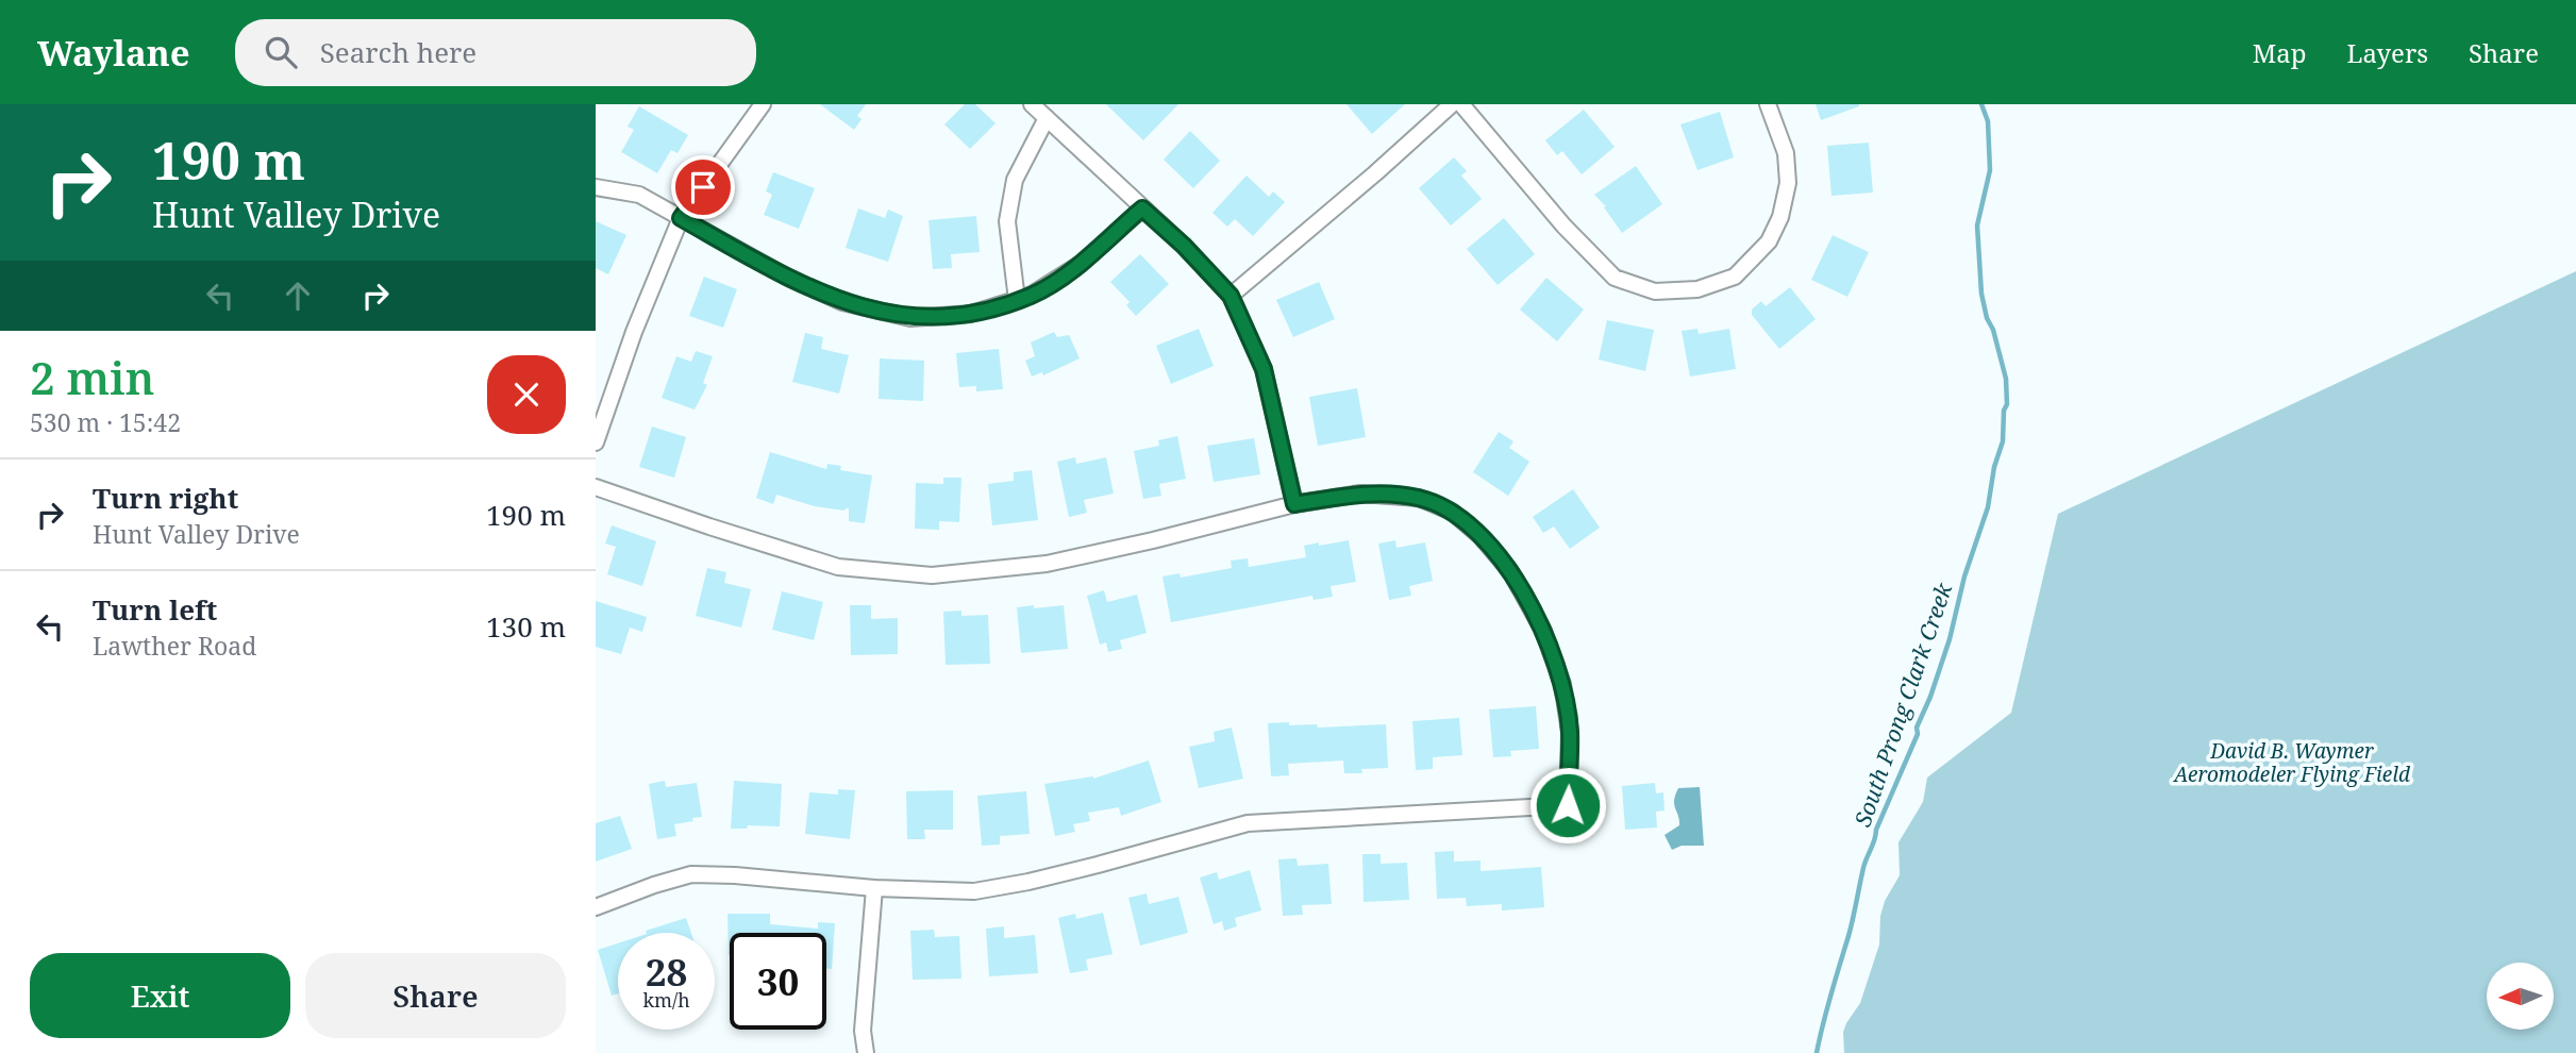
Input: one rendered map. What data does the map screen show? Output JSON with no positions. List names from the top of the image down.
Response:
{
  "water": ["South Prong Clark Creek"],
  "parks": ["David B. Waymer Aeromodeler Flying Field"],
  "north": "left",
  "page": {
    "header": "Waylane",
    "search": "Search here",
    "nav": ["Map", "Layers", "Share"],
    "turn": ["190 m", "Hunt Valley Drive"],
    "heading": ["2 min", "530 m · 15:42"],
    "list": [
      {
        "name": "Turn right",
        "note": "Hunt Valley Drive",
        "value": "190 m"
      },
      {
        "name": "Turn left",
        "note": "Lawther Road",
        "value": "130 m"
      }
    ],
    "speed": "28 km/h",
    "limit": "30",
    "buttons": ["Exit", "Share"]
  }
}
